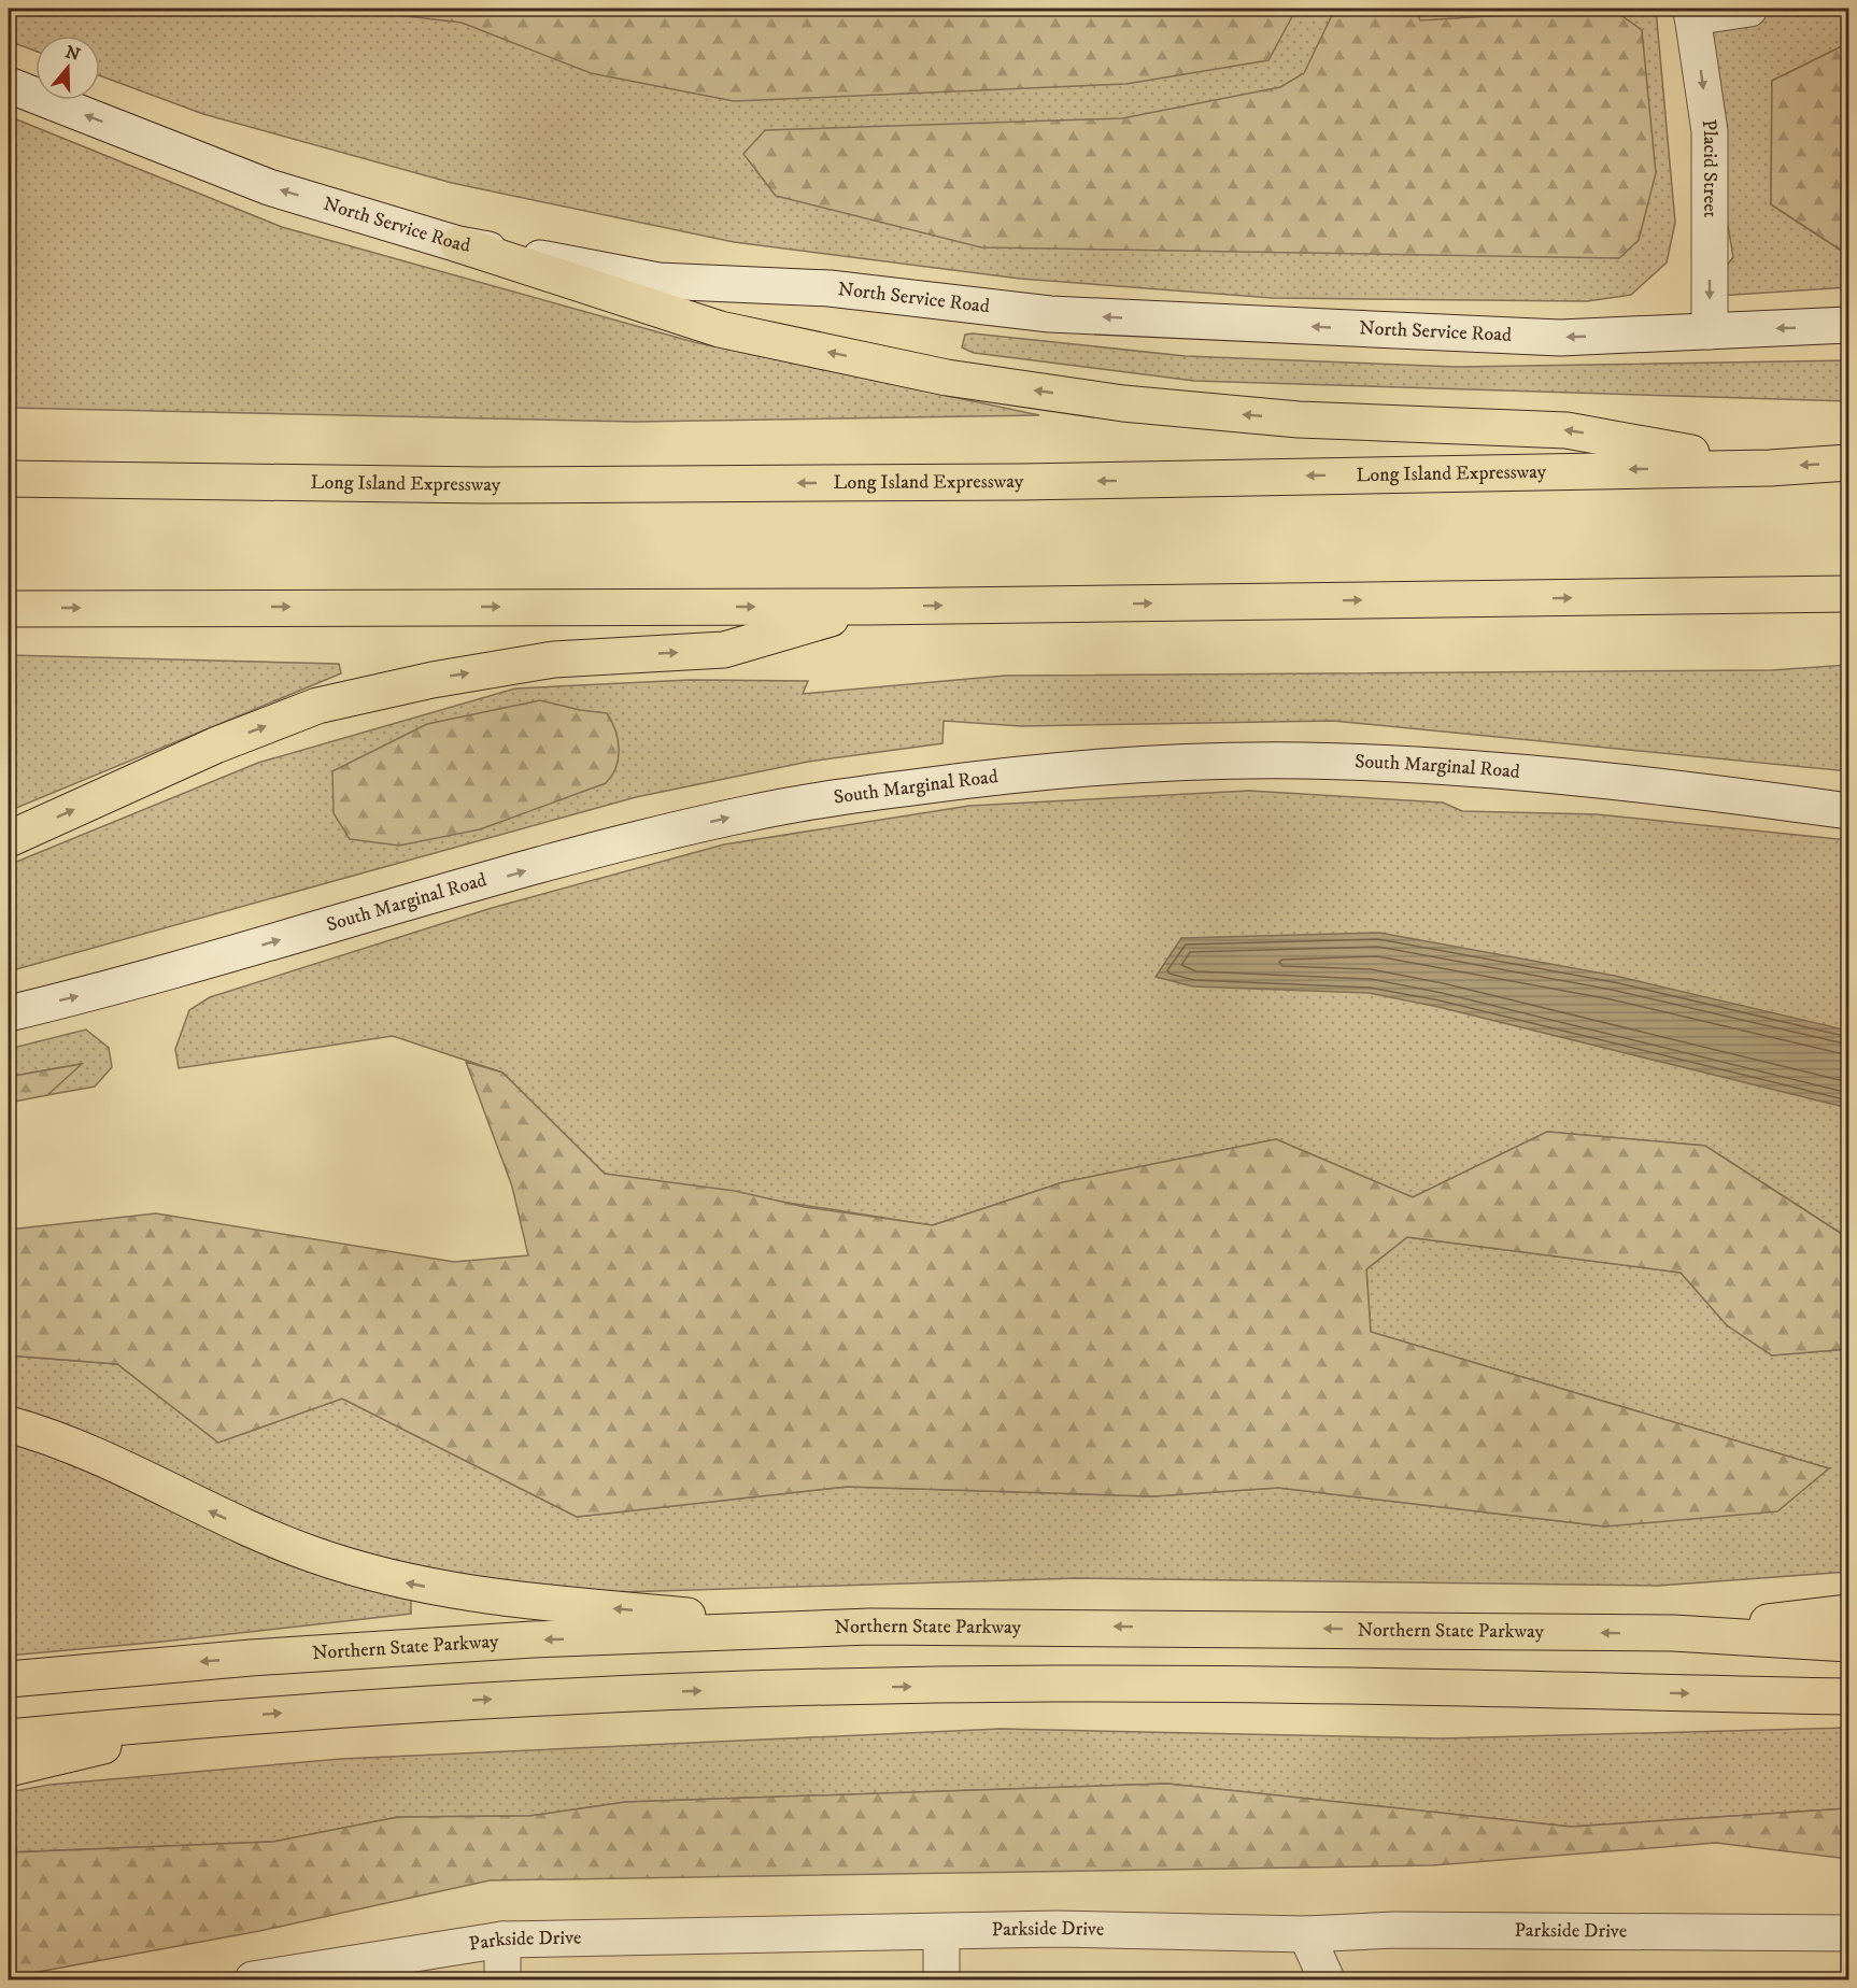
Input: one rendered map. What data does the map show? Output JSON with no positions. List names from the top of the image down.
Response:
{
  "streets": {
    "highway": ["Long Island Expressway", "Northern State Parkway"],
    "main road": [
      "Placid Street",
      "North Service Road",
      "South Marginal Road",
      "Parkside Drive"
    ]
  },
  "crossings": [
    ["Placid Street", "North Service Road"]
  ],
  "one_way": ["Placid Street", "North Service Road", "South Marginal Road"],
  "north": "top"
}
